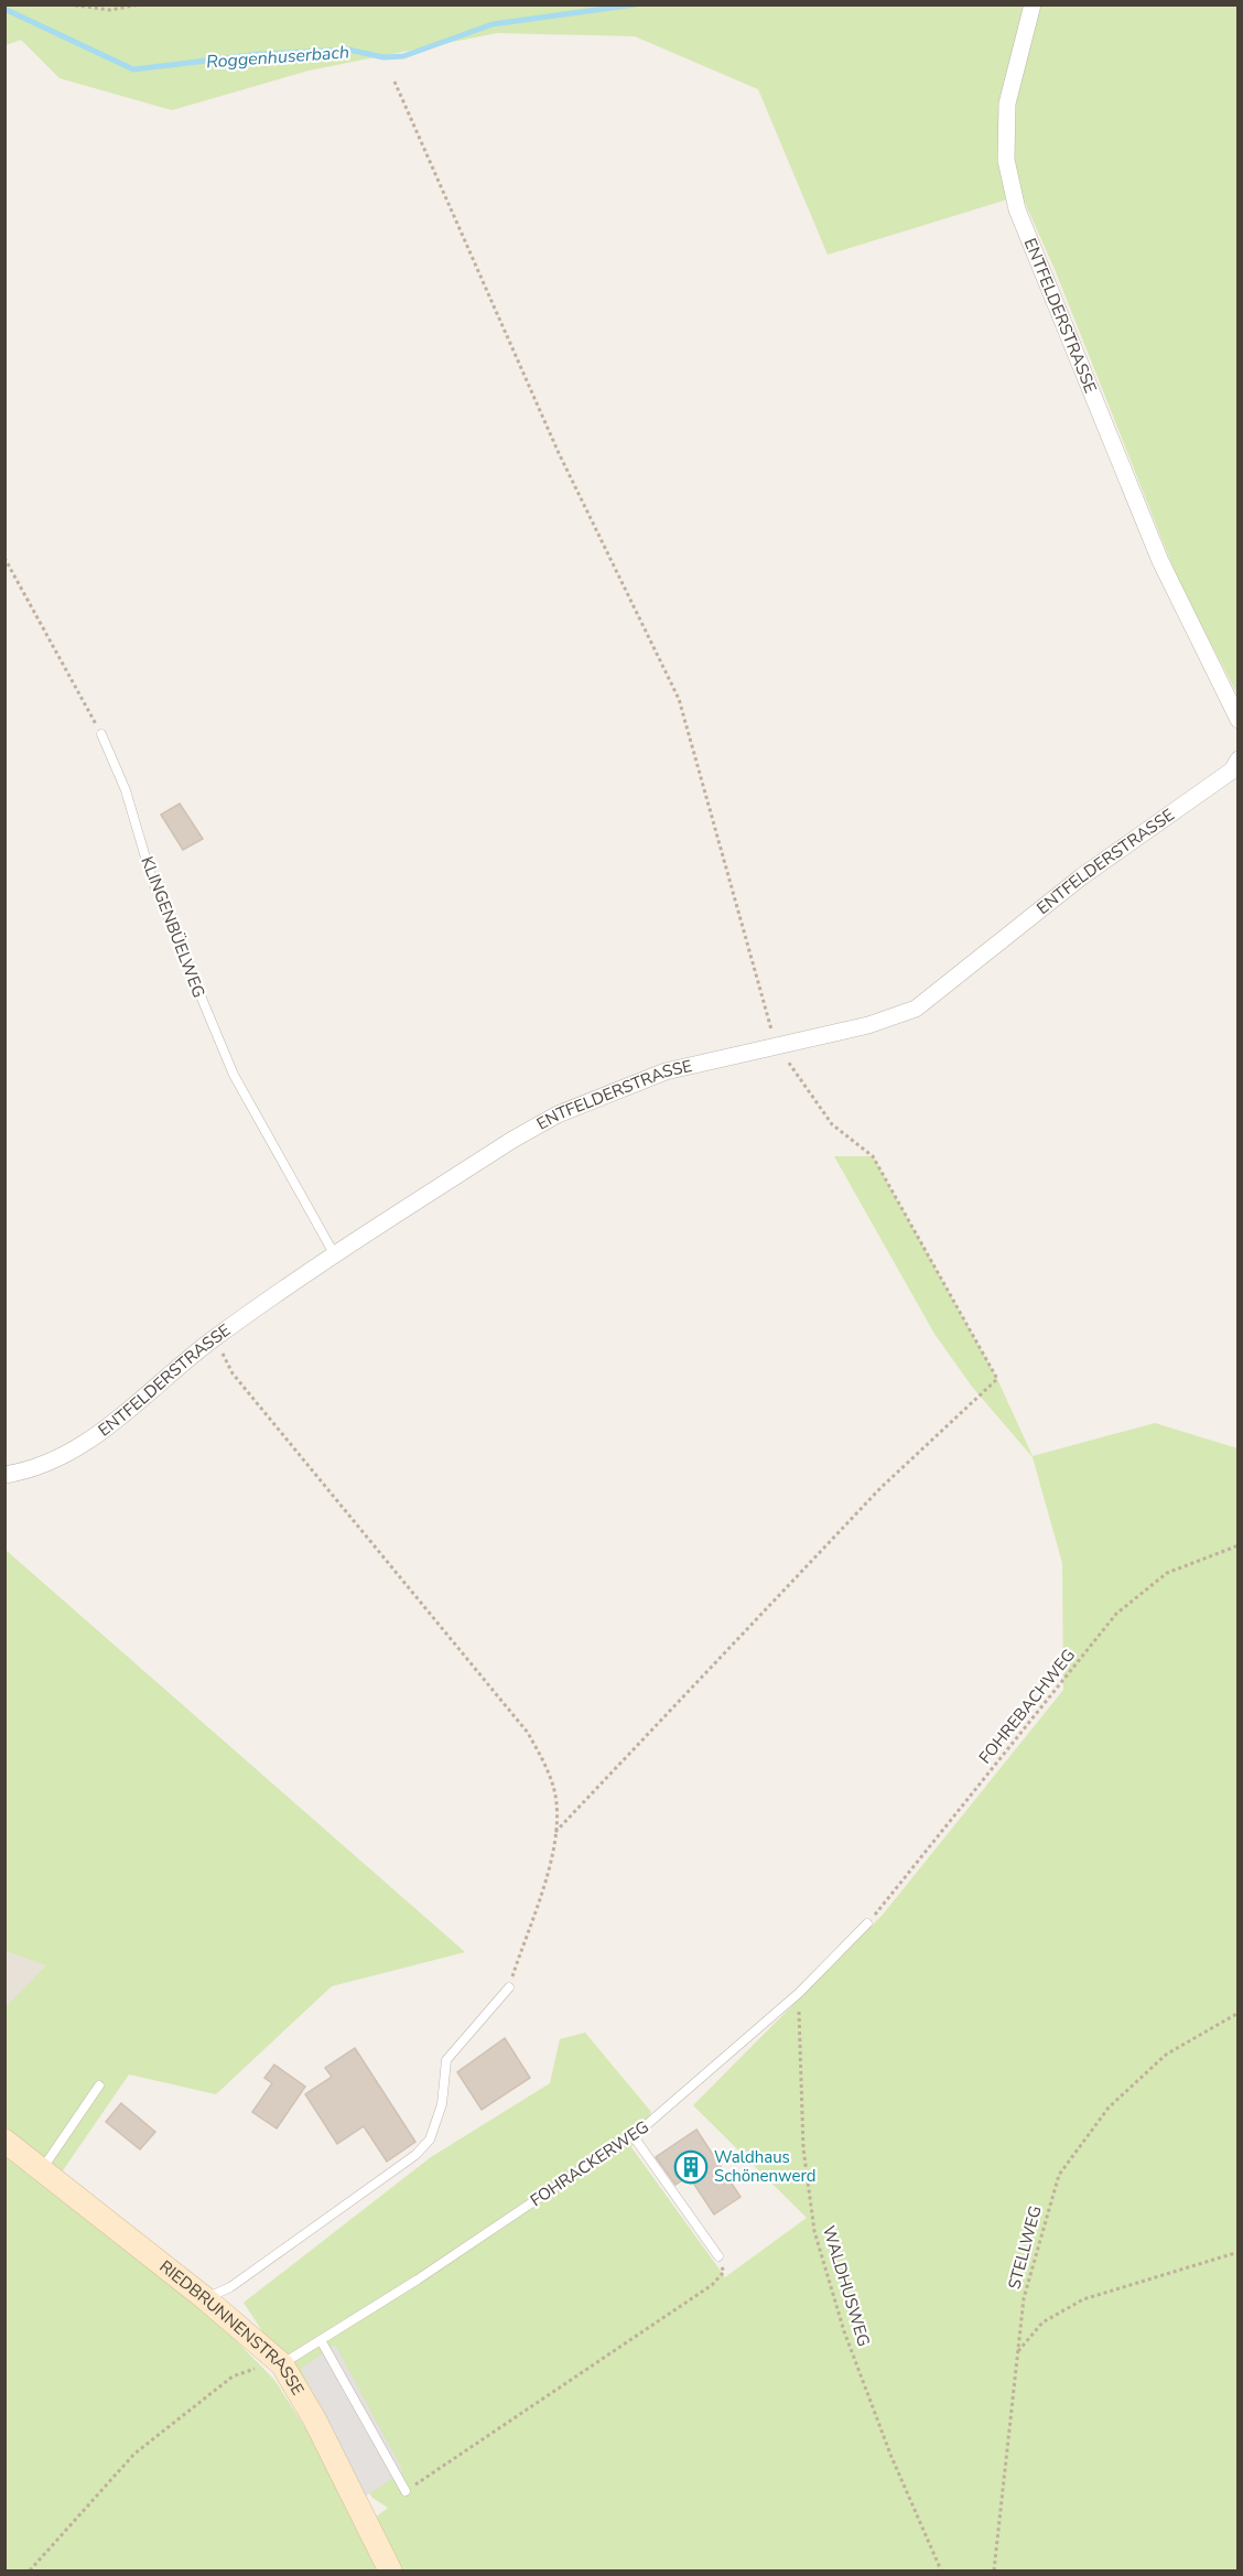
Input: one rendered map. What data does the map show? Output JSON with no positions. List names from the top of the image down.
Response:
{
  "streets": {
    "street": ["ENTFELDERSTRASSE", "RIEDBRUNNENSTRASSE"],
    "lane": ["KLINGENBÜELWEG", "FOHRACKERWEG"],
    "path": ["FOHREBACHWEG", "STELLWEG", "WALDHUSWEG"]
  },
  "crossings": [
    ["ENTFELDERSTRASSE", "KLINGENBÜELWEG"],
    ["FOHREBACHWEG", "FOHRACKERWEG"],
    ["FOHRACKERWEG", "WALDHUSWEG"],
    ["FOHRACKERWEG", "RIEDBRUNNENSTRASSE"]
  ],
  "water": ["Roggenhuserbach"],
  "places": {
    "building": ["Waldhaus Schönenwerd"]
  }
}
